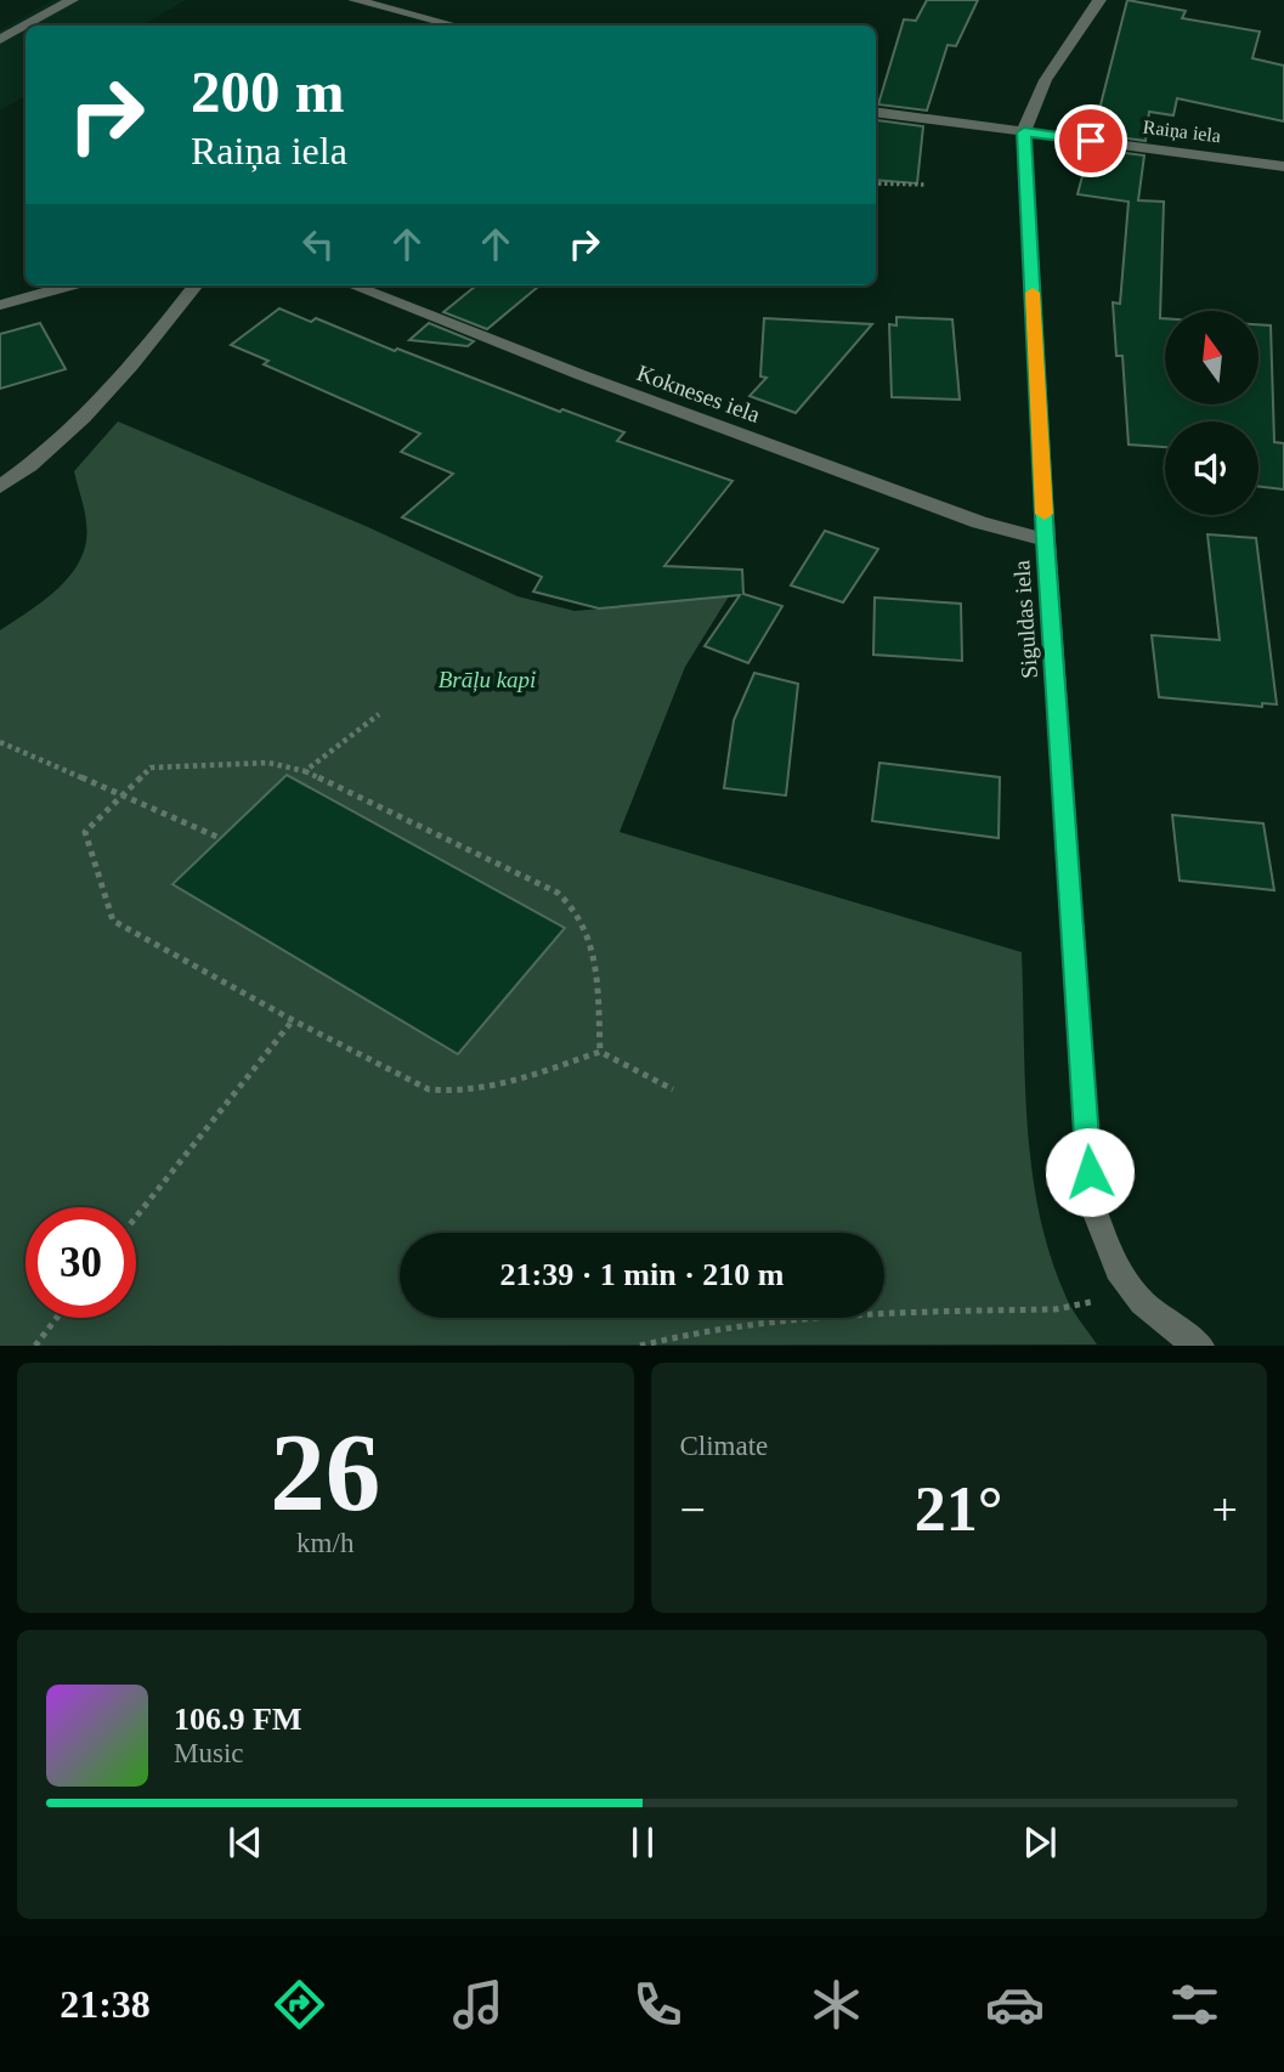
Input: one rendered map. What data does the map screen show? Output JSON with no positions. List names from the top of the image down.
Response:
{
  "streets": {
    "street": ["Raiņa iela", "Kokneses iela", "Siguldas iela"]
  },
  "crossings": [
    ["Raiņa iela", "Siguldas iela"],
    ["Kokneses iela", "Siguldas iela"]
  ],
  "parks": ["Brāļu kapi"],
  "north": "top",
  "page": {
    "turn": ["200 m", "Raiņa iela"],
    "limit": "30",
    "trip": "21:39 · 1 min · 210 m",
    "tile": [
      ["26", "km/h"],
      "Climate"
    ],
    "heat": ["−", "21°", "+"],
    "song": ["106.9 FM", "Music"],
    "tabs": "21:38"
  }
}
